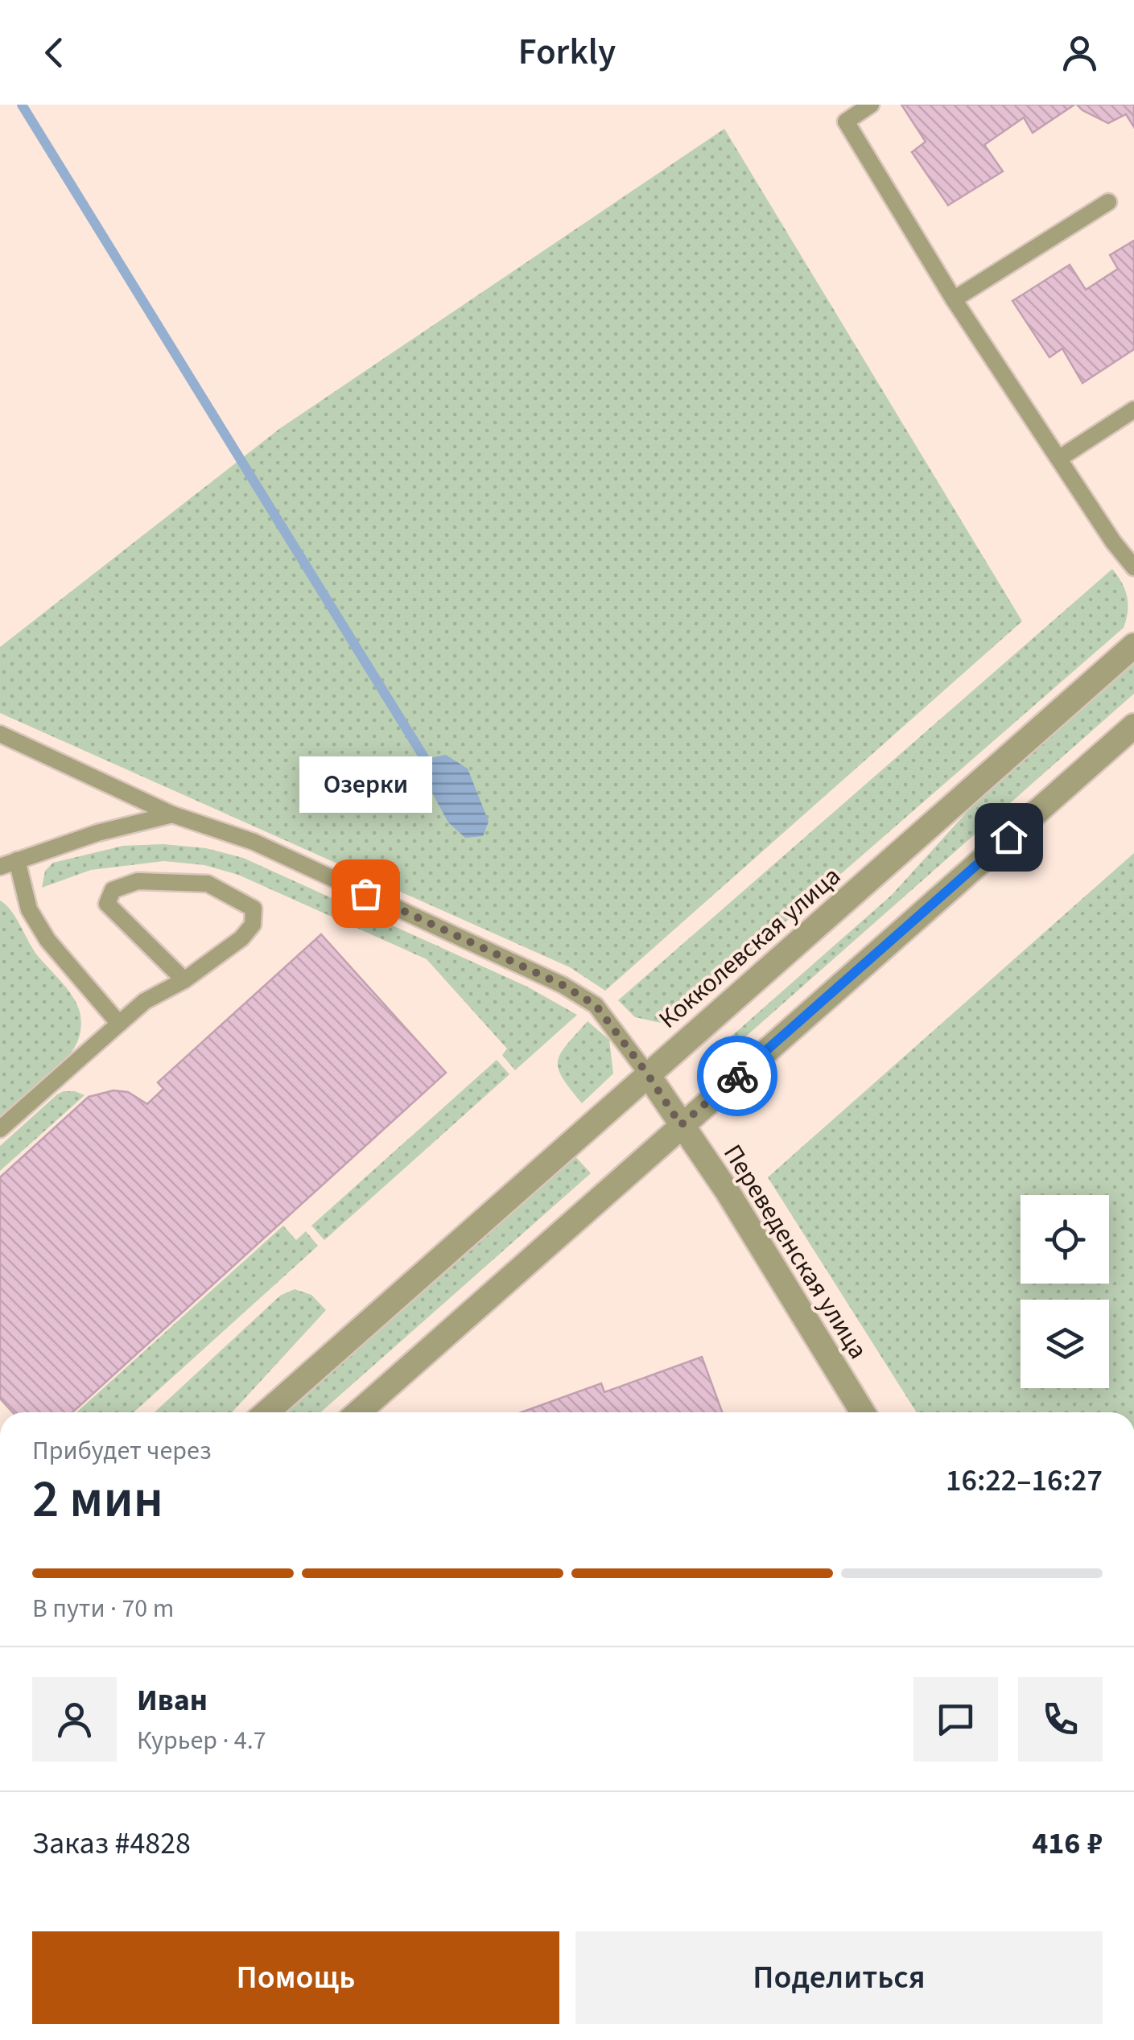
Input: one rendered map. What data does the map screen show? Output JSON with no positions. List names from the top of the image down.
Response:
{
  "streets": {
    "street": ["Кокколевская улица", "Переведенская улица"]
  },
  "crossings": [
    ["Кокколевская улица", "Переведенская улица"]
  ],
  "places": ["Озерки"],
  "page": {
    "header": "Forkly",
    "bubble": "Озерки",
    "heading": ["2 мин", "Прибудет через", "16:22–16:27"],
    "panel": [
      "Иван",
      "Курьер · 4.7",
      "Заказ #4828",
      "416 ₽"
    ],
    "bar": "В пути · 70 m",
    "buttons": ["Помощь", "Поделиться"]
  }
}
